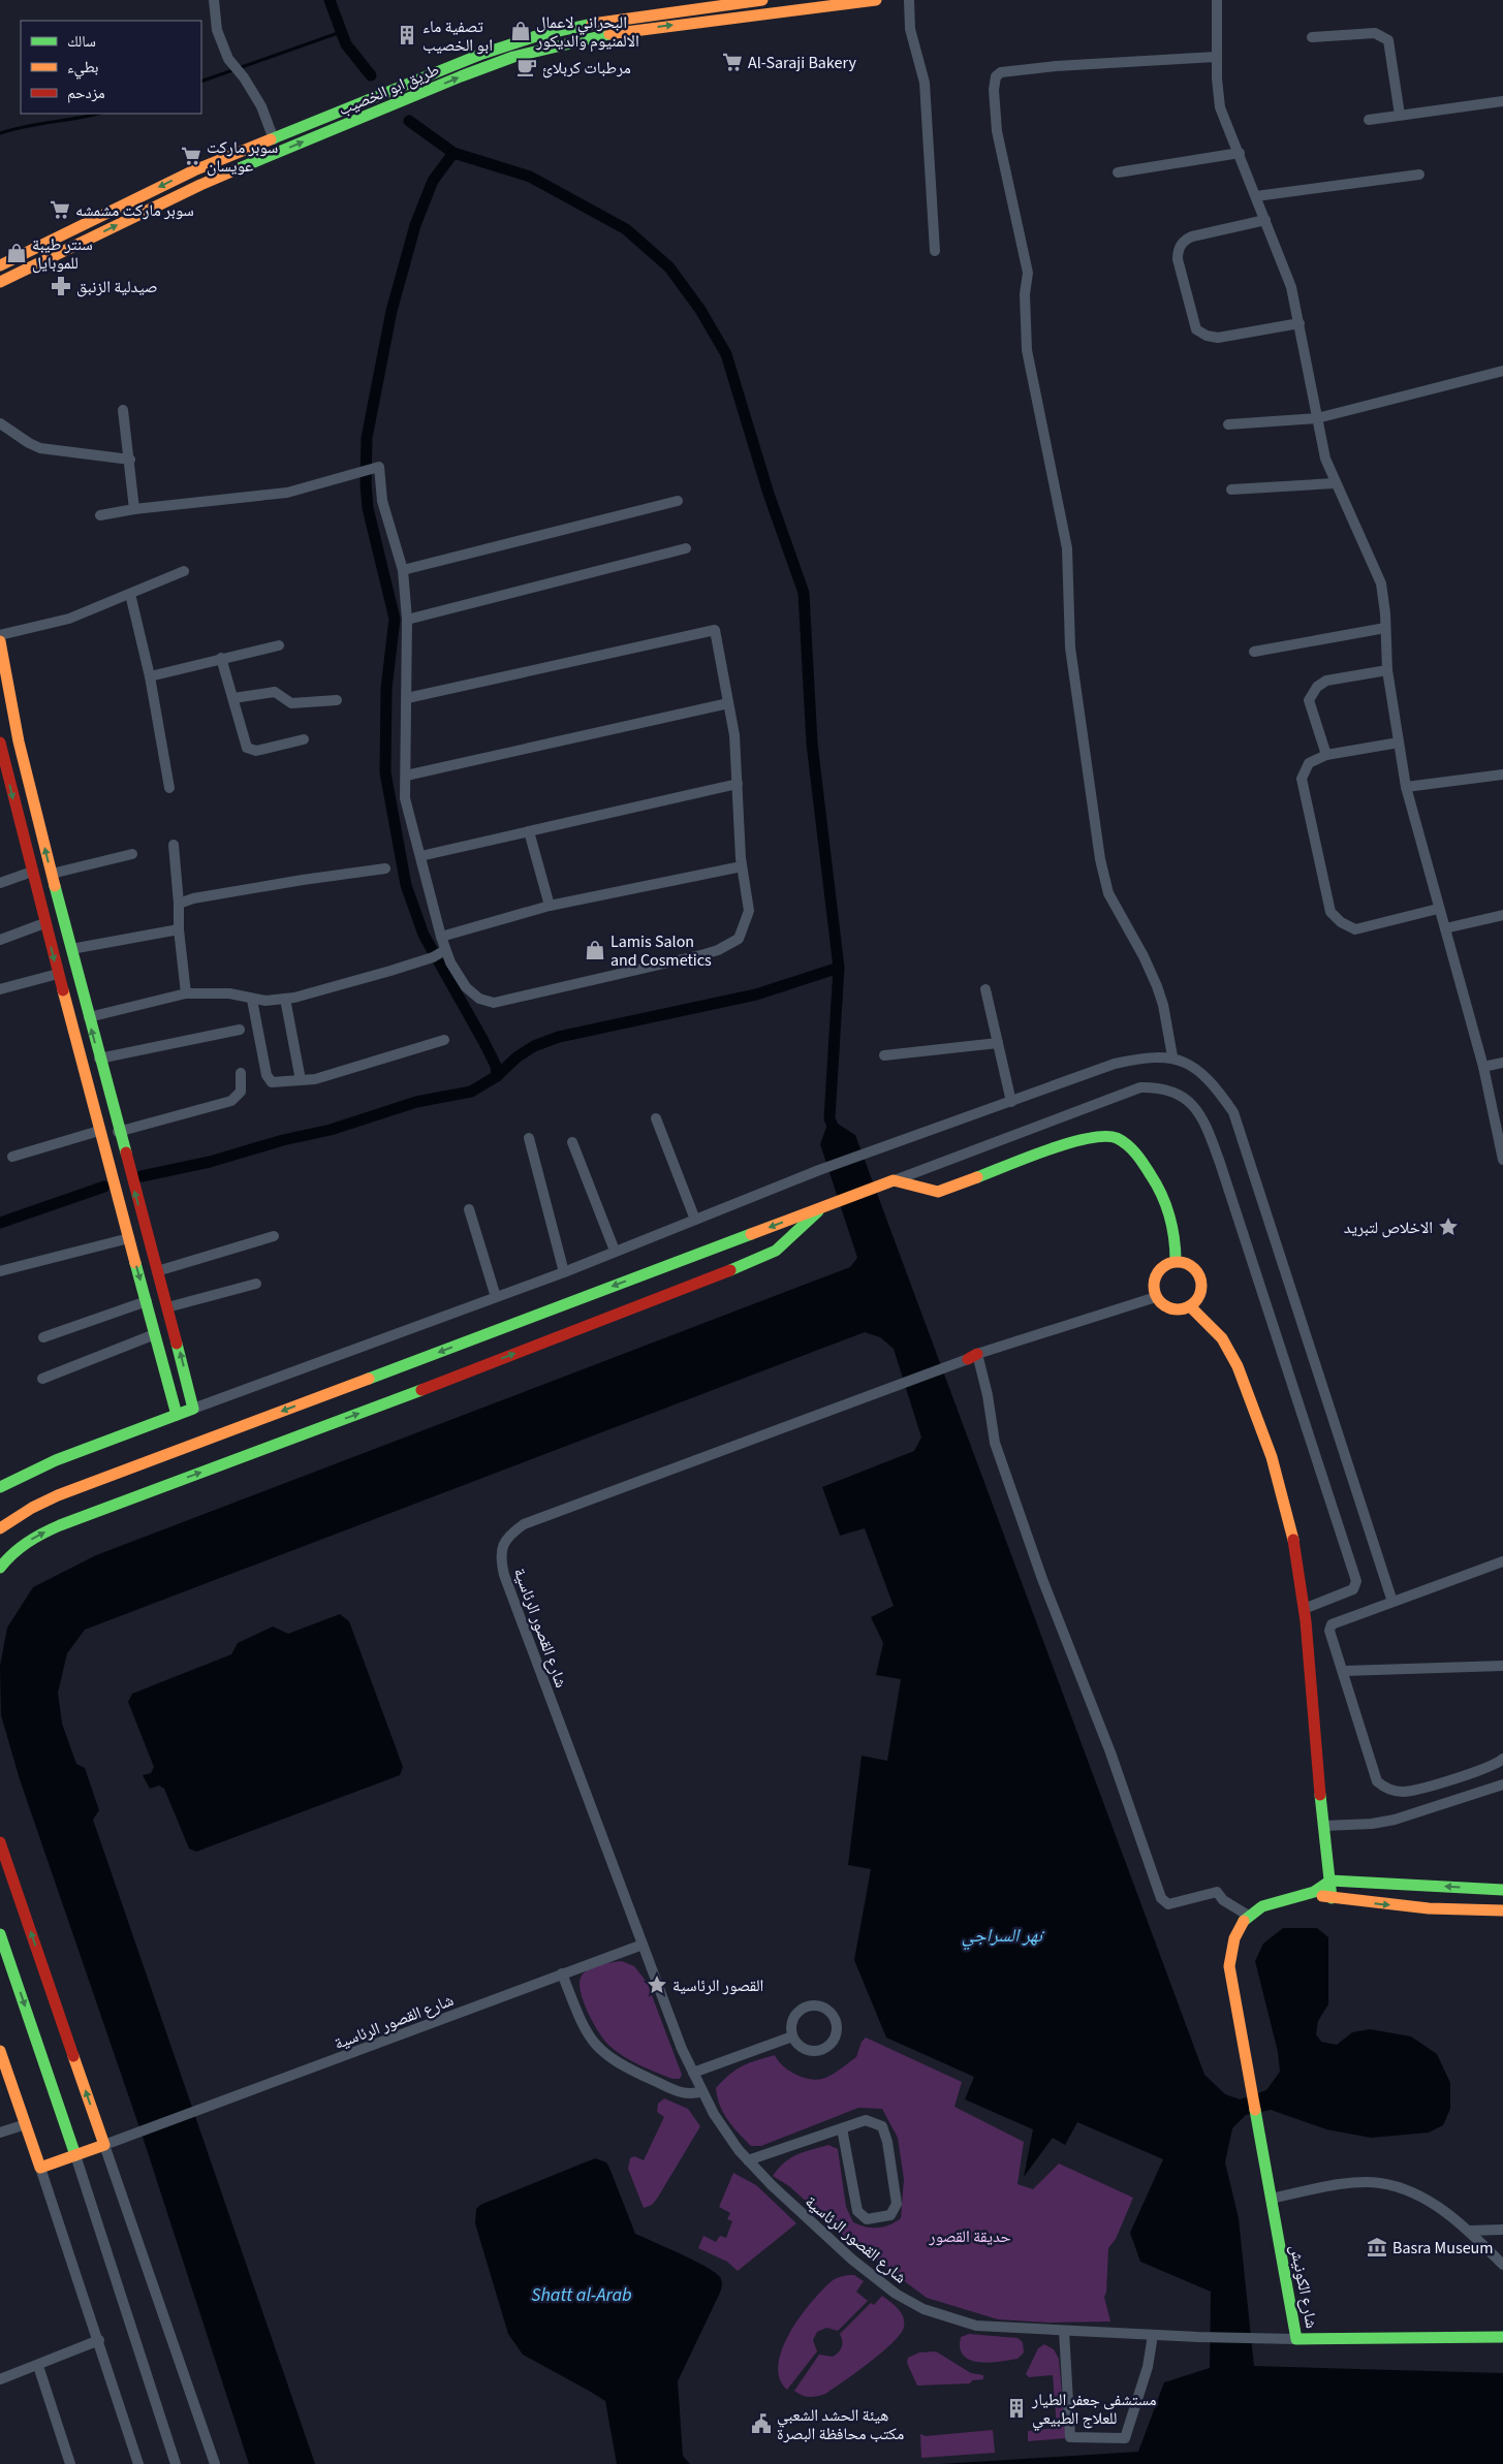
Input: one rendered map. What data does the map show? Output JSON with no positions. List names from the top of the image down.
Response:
{
  "streets": {
    "main road": ["طريق ابو الخصيب", "شارع الكونيش"],
    "street": ["شارع القصور الرئاسية"]
  },
  "crossings": [
    ["شارع القصور الرئاسية", "شارع الكونيش"]
  ],
  "water": ["نهر السراجي", "Shatt al-Arab"],
  "parks": ["حديقة القصور"],
  "places": {
    "shop": ["البحراني لاعمال الالمنيوم والديكور", "سنتر طيبة للموبايل", "Lamis Salon and Cosmetics"],
    "building": ["تصفية ماء ابو الخصيب", "مستشفى جعفر الطيار للعلاج الطبيعي"],
    "supermarket": ["Al-Saraji Bakery", "سوبر ماركت عويسان", "سوبر ماركت مشمشه"],
    "cafe": ["مرطبات كربلائ"],
    "pharmacy": ["صيدلية الزنبق"],
    "place": ["الاخلاص لتبريد", "القصور الرئاسية"],
    "museum": ["Basra Museum"],
    "public building": ["هيئة الحشد الشعبي مكتب محافظة البصرة"]
  },
  "legend": ["سالك", "بطيء", "مزدحم"]
}
